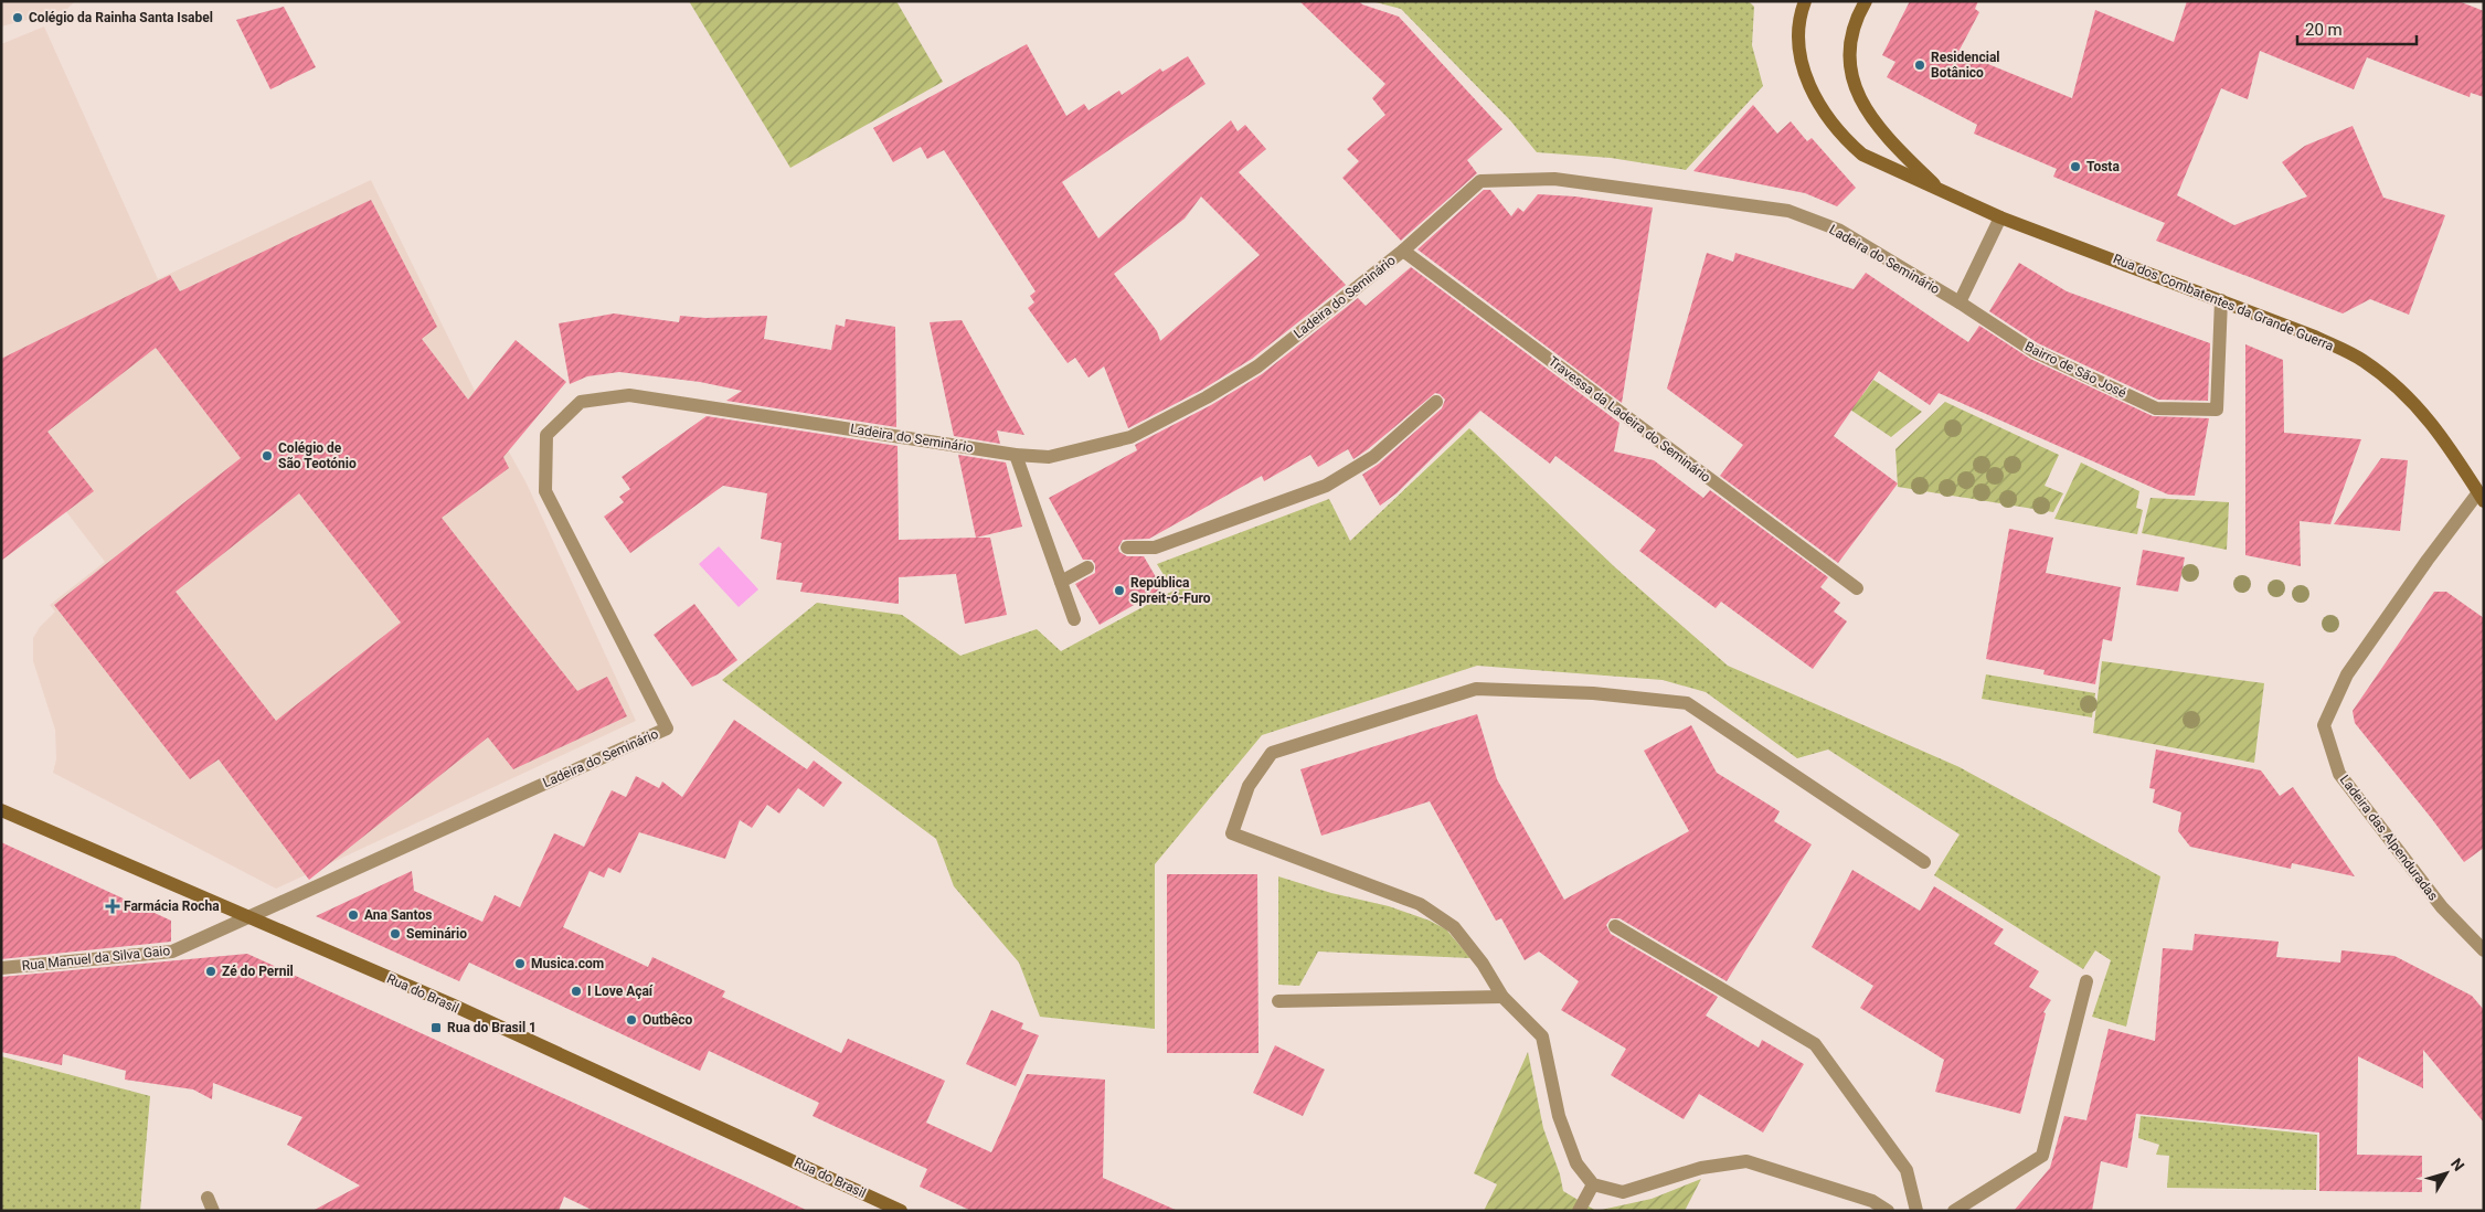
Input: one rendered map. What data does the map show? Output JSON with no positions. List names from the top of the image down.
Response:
{
  "streets": {
    "main road": ["Rua dos Combatentes da Grande Guerra", "Rua do Brasil"],
    "street": [
      "Ladeira do Seminário",
      "Bairro de São José",
      "Travessa da Ladeira do Seminário",
      "Ladeira das Alpenduradas",
      "Rua Manuel da Silva Gaio"
    ]
  },
  "crossings": [
    ["Ladeira do Seminário", "Bairro de São José"],
    ["Ladeira do Seminário", "Travessa da Ladeira do Seminário"],
    ["Ladeira do Seminário", "Rua Manuel da Silva Gaio"],
    ["Ladeira do Seminário", "Rua do Brasil"],
    ["Rua dos Combatentes da Grande Guerra", "Bairro de São José"],
    ["Rua dos Combatentes da Grande Guerra", "Ladeira das Alpenduradas"],
    ["Rua Manuel da Silva Gaio", "Rua do Brasil"]
  ],
  "places": {
    "other": [
      "Colégio da Rainha Santa Isabel",
      "Residencial Botânico",
      "Tosta",
      "Colégio de São Teotónio",
      "República Spreit-ó-Furo",
      "Ana Santos",
      "Seminário",
      "Musica.com",
      "Zé do Pernil",
      "I Love Açaí",
      "Outbêco"
    ],
    "health": ["Farmácia Rocha"],
    "transit": ["Rua do Brasil 1"]
  },
  "scale_bar": "20 m",
  "north": "top right"
}
